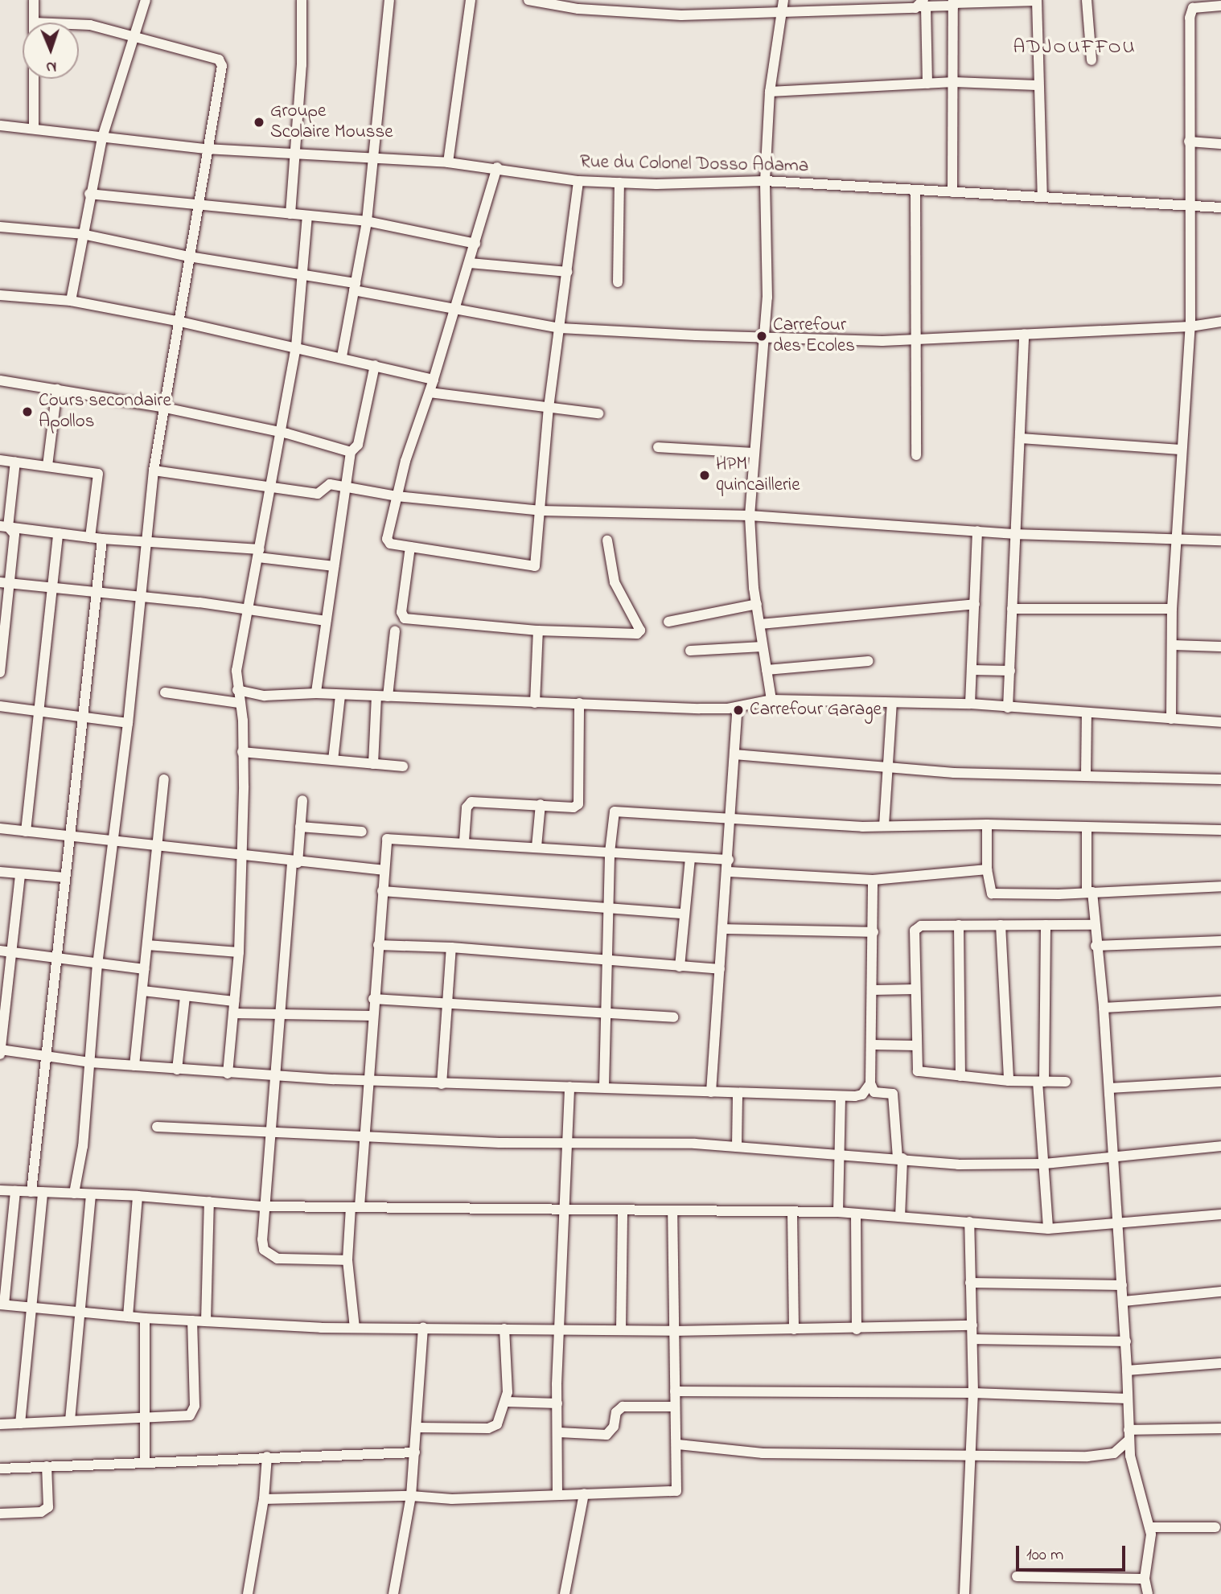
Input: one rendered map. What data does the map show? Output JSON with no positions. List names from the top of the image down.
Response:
{
  "streets": {
    "street": ["Rue du Colonel Dosso Adama"]
  },
  "districts": ["ADJOUFFOU"],
  "places": [
    "Groupe Scolaire Mousse",
    "Carrefour des Ecoles",
    "Cours secondaire Apollos",
    "HPM quincaillerie",
    "Carrefour Garage"
  ],
  "scale_bar": "100 m",
  "north": "bottom"
}
